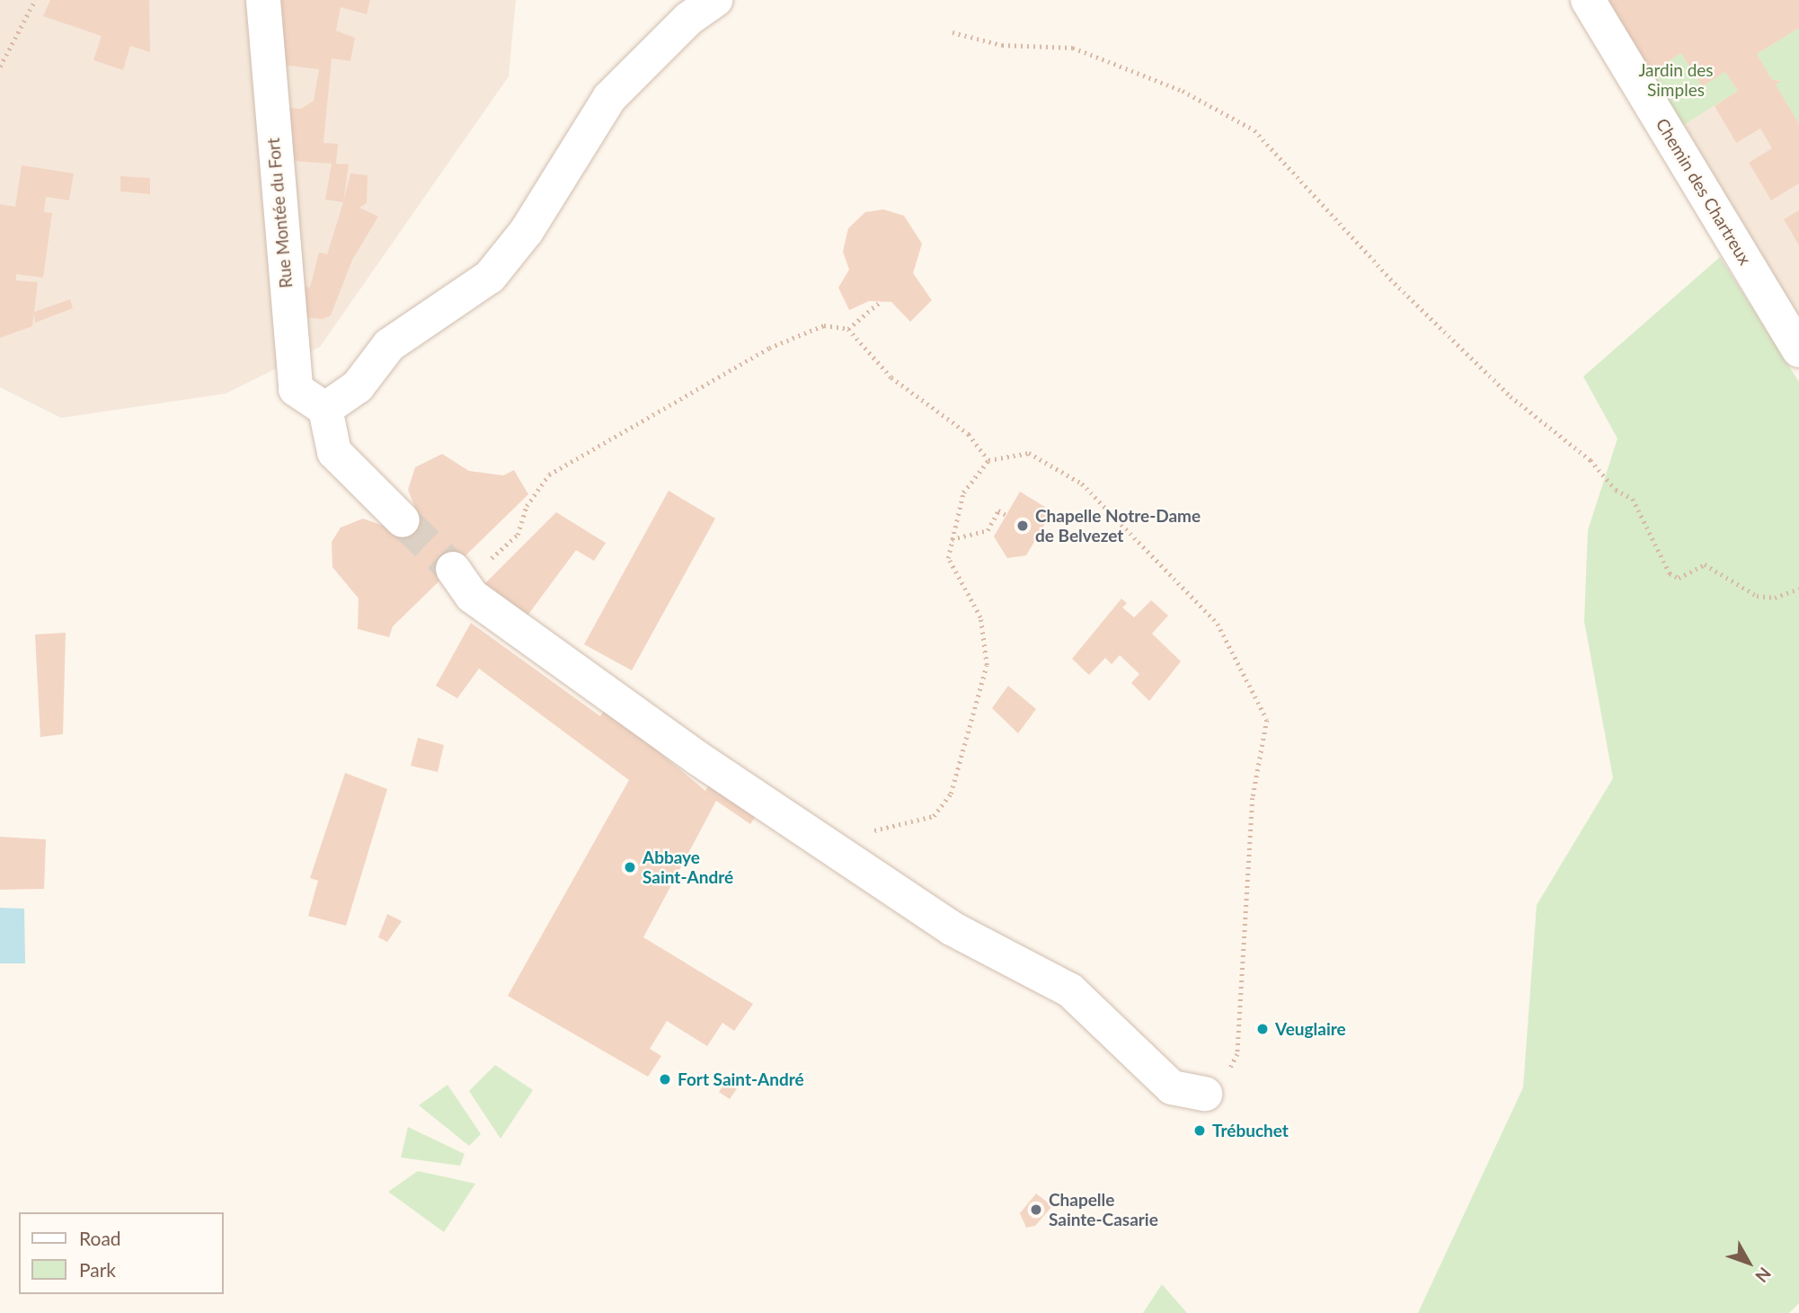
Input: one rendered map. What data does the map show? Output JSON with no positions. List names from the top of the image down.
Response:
{
  "streets": {
    "street": ["Chemin des Chartreux", "Rue Montée du Fort"]
  },
  "parks": ["Jardin des Simples"],
  "places": [
    "Chapelle Notre-Dame de Belvezet",
    "Abbaye Saint-André",
    "Veuglaire",
    "Fort Saint-André",
    "Trébuchet",
    "Chapelle Sainte-Casarie"
  ],
  "legend": ["Road", "Park"],
  "north": "bottom right"
}
